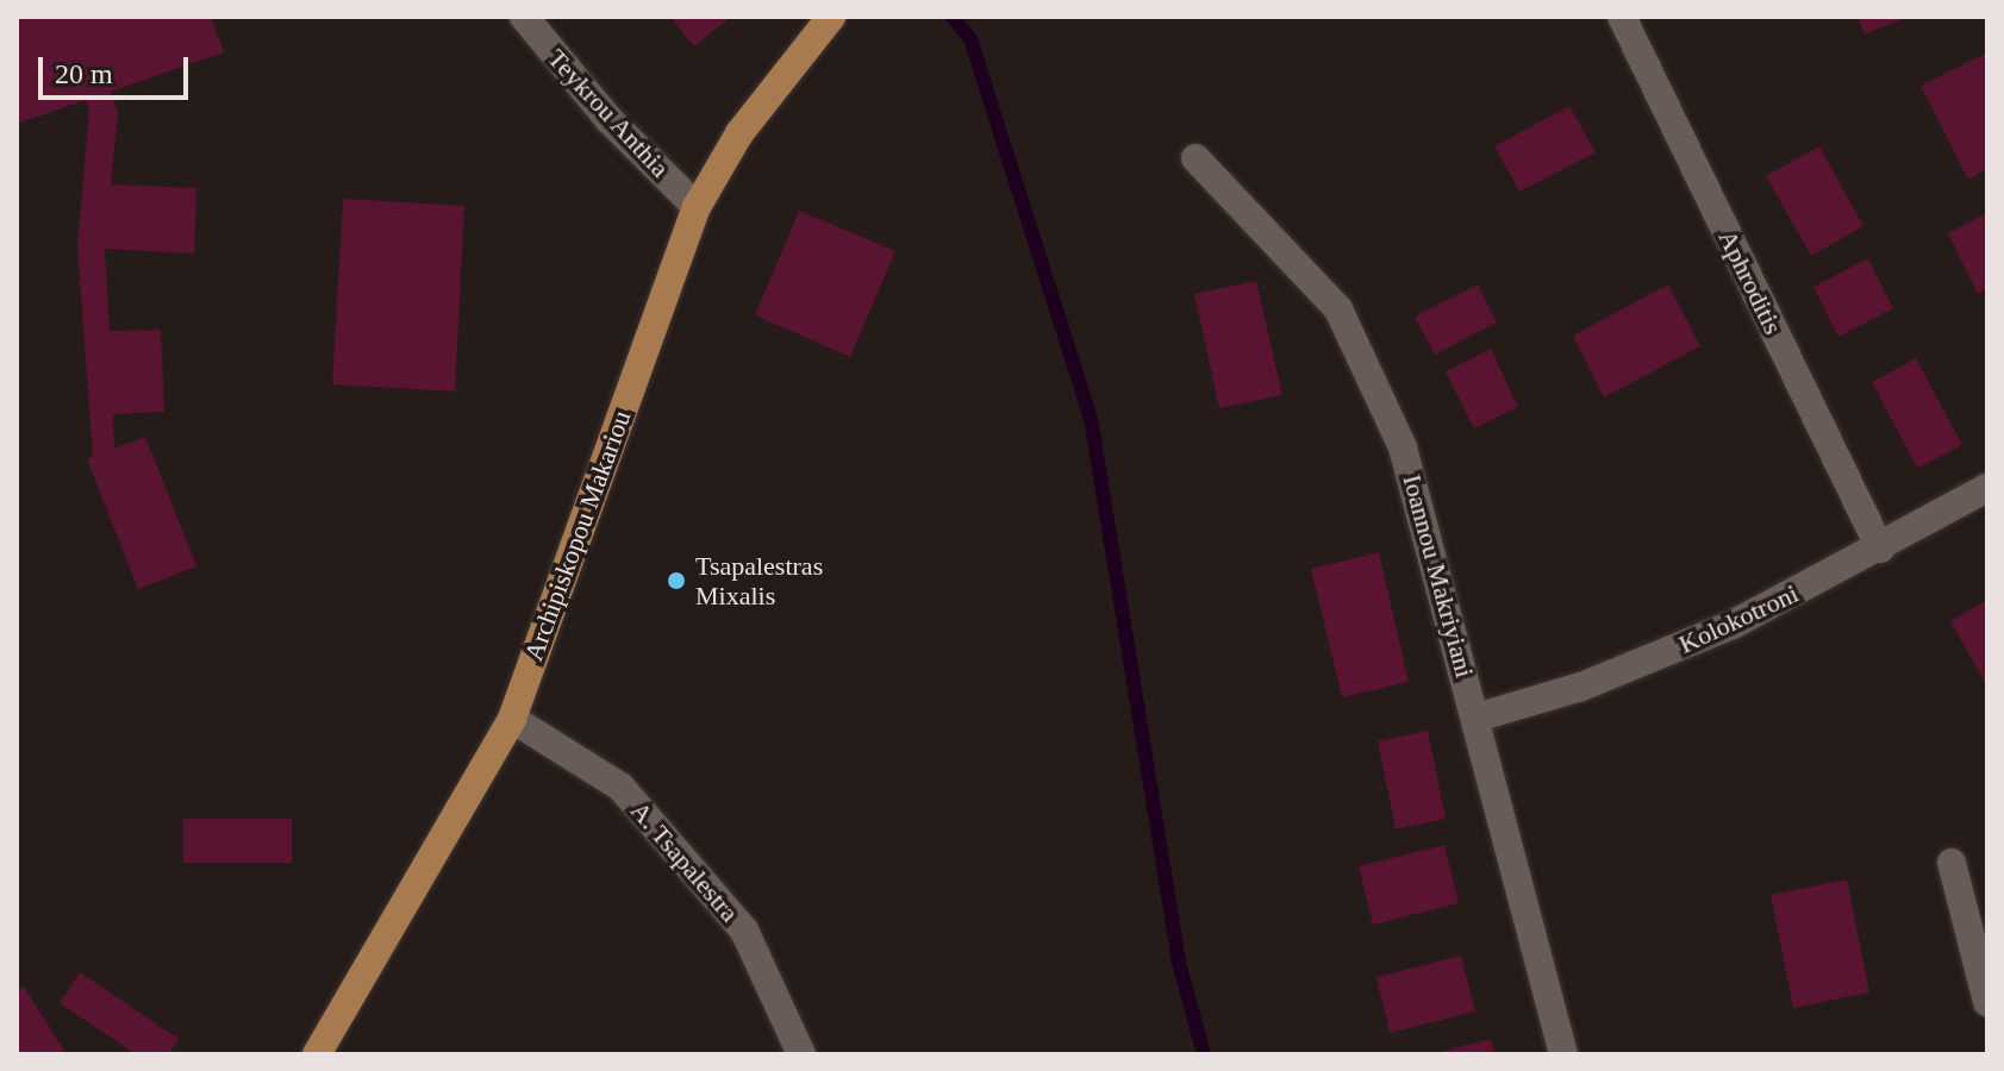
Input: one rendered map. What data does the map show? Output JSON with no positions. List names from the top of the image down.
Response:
{
  "streets": {
    "main road": ["Archipiskopou Makariou"],
    "street": [
      "Teykrou Anthia",
      "Aphroditis",
      "Ioannou Makriyiani",
      "Kolokotroni",
      "A. Tsapalestra"
    ]
  },
  "crossings": [
    ["Teykrou Anthia", "Archipiskopou Makariou"],
    ["Aphroditis", "Kolokotroni"],
    ["Archipiskopou Makariou", "A. Tsapalestra"],
    ["Ioannou Makriyiani", "Kolokotroni"]
  ],
  "places": ["Tsapalestras Mixalis"],
  "scale_bar": "20 m"
}
